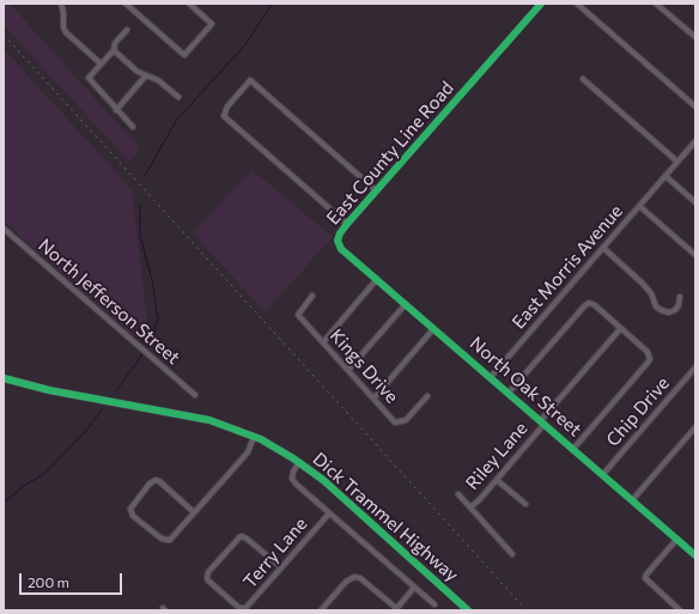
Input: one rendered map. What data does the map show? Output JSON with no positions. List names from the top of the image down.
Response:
{
  "streets": {
    "main road": ["Dick Trammel Highway"],
    "street": [
      "East County Line Road",
      "East Morris Avenue",
      "North Jefferson Street",
      "Kings Drive",
      "North Oak Street",
      "Chip Drive",
      "Riley Lane",
      "Terry Lane"
    ]
  },
  "crossings": [
    ["East County Line Road", "North Oak Street"],
    ["East Morris Avenue", "North Oak Street"],
    ["North Oak Street", "Chip Drive"],
    ["North Oak Street", "Riley Lane"]
  ],
  "scale_bar": "200 m"
}
